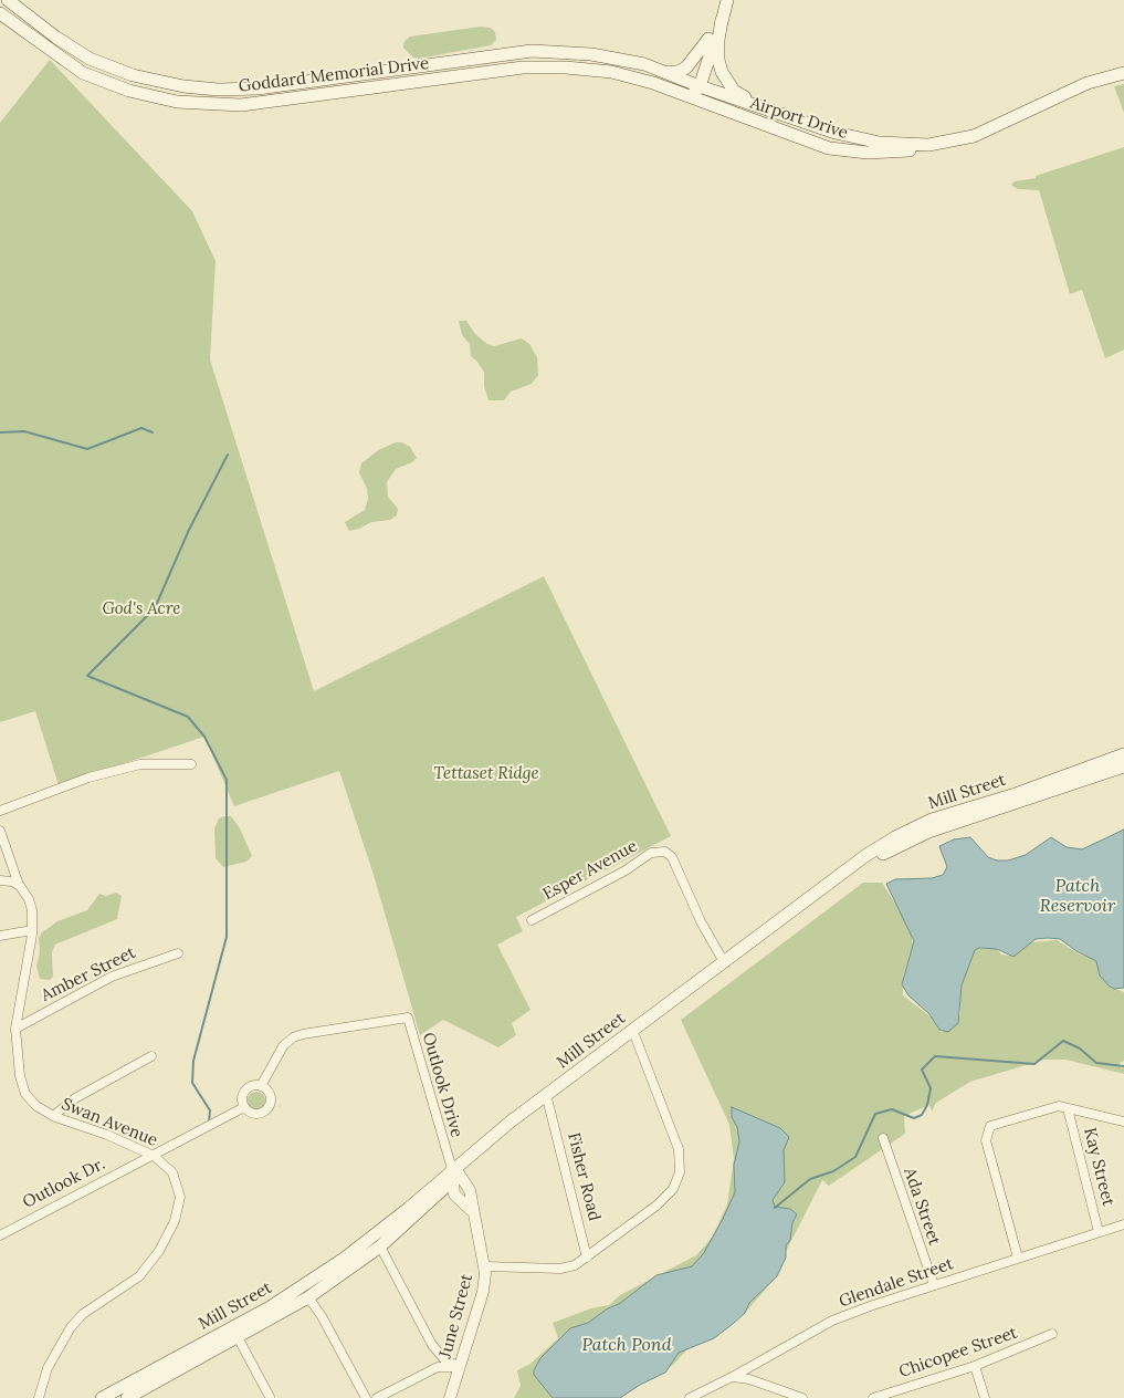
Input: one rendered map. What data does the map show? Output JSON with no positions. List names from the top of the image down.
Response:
{
  "streets": {
    "main road": ["Goddard Memorial Drive", "Airport Drive", "Mill Street"],
    "street": [
      "Esper Avenue",
      "Amber Street",
      "Outlook Drive",
      "Swan Avenue",
      "Kay Street",
      "Fisher Road",
      "Ada Street",
      "Glendale Street",
      "June Street",
      "Chicopee Street"
    ]
  },
  "crossings": [
    ["Goddard Memorial Drive", "Airport Drive"],
    ["Mill Street", "Esper Avenue"],
    ["Mill Street", "Outlook Drive"],
    ["Mill Street", "Fisher Road"],
    ["Mill Street", "June Street"],
    ["Amber Street", "Swan Avenue"],
    ["Outlook Drive", "June Street"],
    ["Kay Street", "Glendale Street"],
    ["Ada Street", "Glendale Street"]
  ],
  "water": ["Patch Reservoir", "Patch Pond"],
  "parks": ["God's Acre", "Tettaset Ridge"]
}
